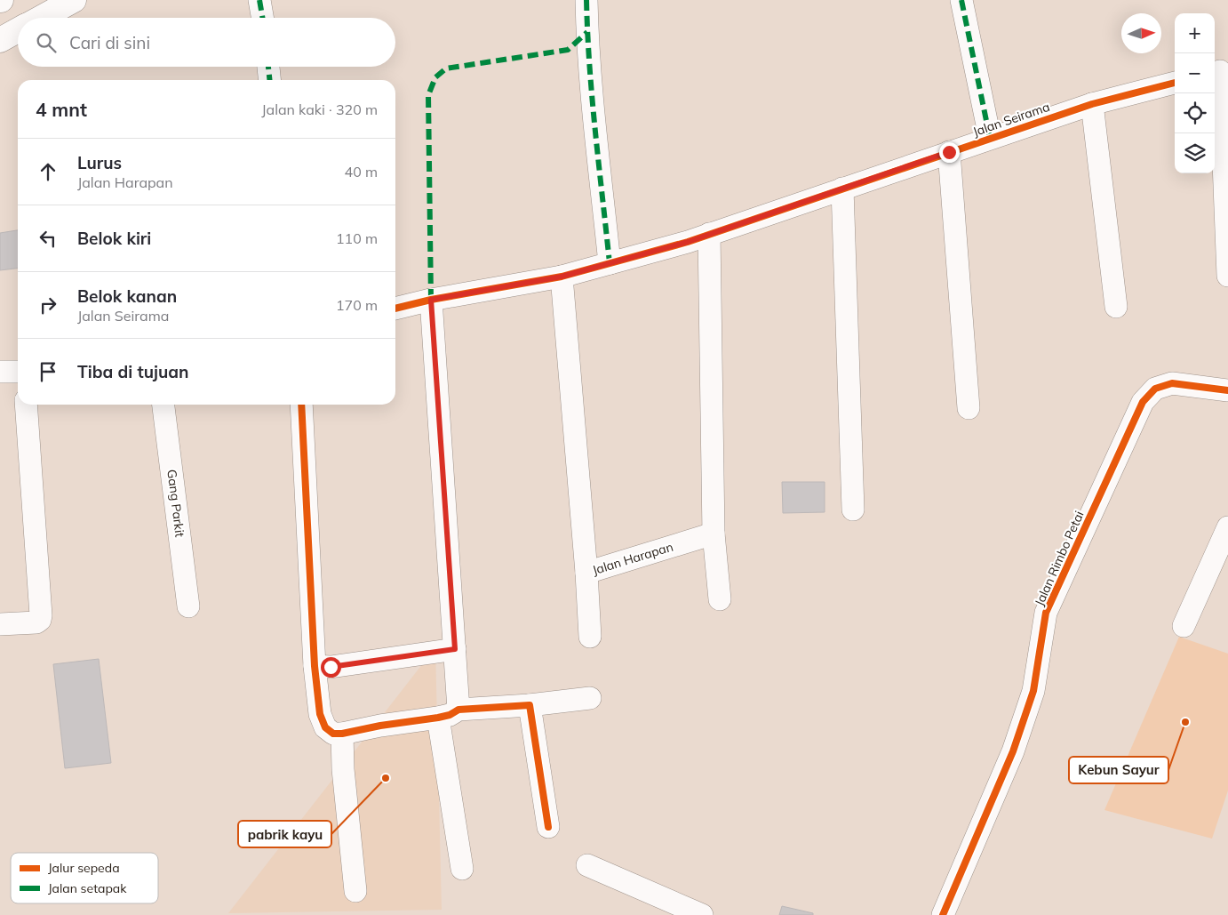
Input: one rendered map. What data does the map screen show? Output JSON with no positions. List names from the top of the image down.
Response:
{
  "streets": {
    "street": [
      "Jalan Seirama",
      "Gang Parkit",
      "Jalan Harapan",
      "Jalan Rimbo Petai"
    ]
  },
  "places": ["Kebun Sayur", "pabrik kayu"],
  "legend": ["Jalur sepeda", "Jalan setapak"],
  "north": "right",
  "page": {
    "map_buttons": ["+", "−"],
    "search": "Cari di sini",
    "heading": ["4 mnt", "Jalan kaki · 320 m"],
    "list": [
      ["Lurus", "Jalan Harapan", "40 m"],
      ["Belok kiri", "110 m"],
      ["Belok kanan", "Jalan Seirama", "170 m"],
      "Tiba di tujuan"
    ]
  }
}
